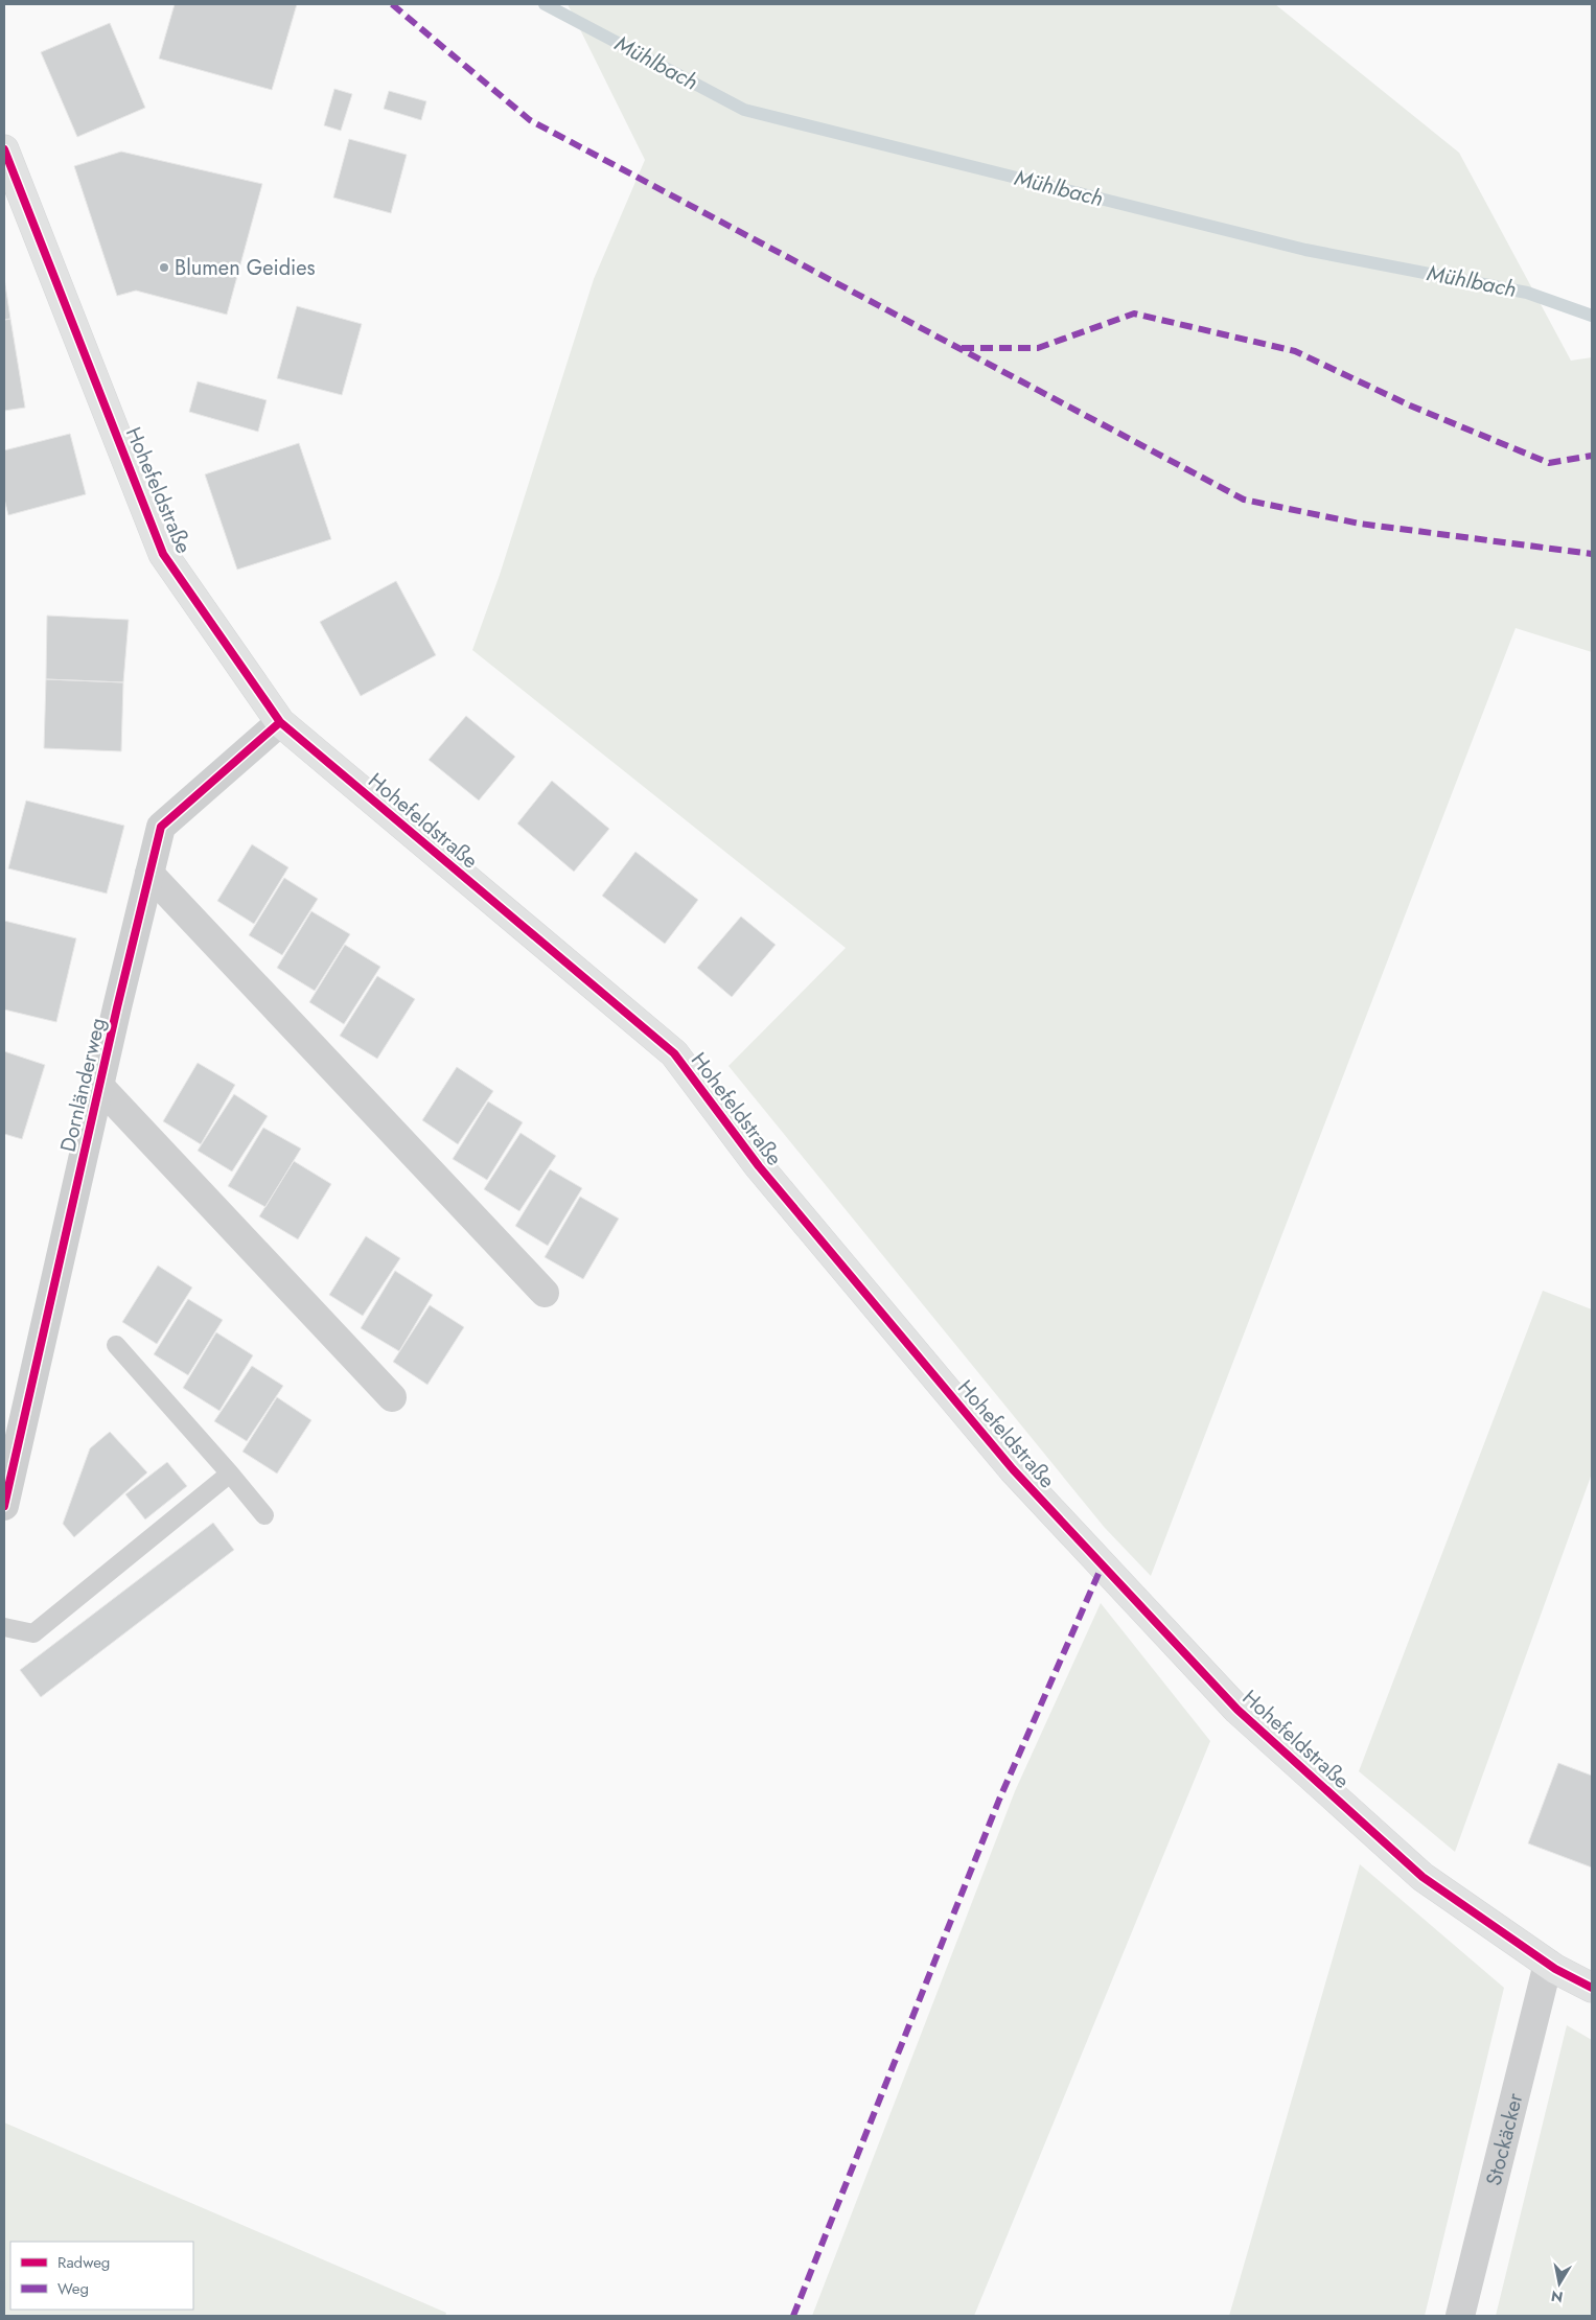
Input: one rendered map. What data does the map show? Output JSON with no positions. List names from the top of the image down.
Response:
{
  "streets": {
    "street": ["Hohefeldstraße", "Dornländerweg", "Stockäcker"]
  },
  "crossings": [
    ["Hohefeldstraße", "Dornländerweg"],
    ["Hohefeldstraße", "Stockäcker"]
  ],
  "water": ["Mühlbach"],
  "places": ["Blumen Geidies"],
  "legend": ["Radweg", "Weg"],
  "north": "bottom"
}
